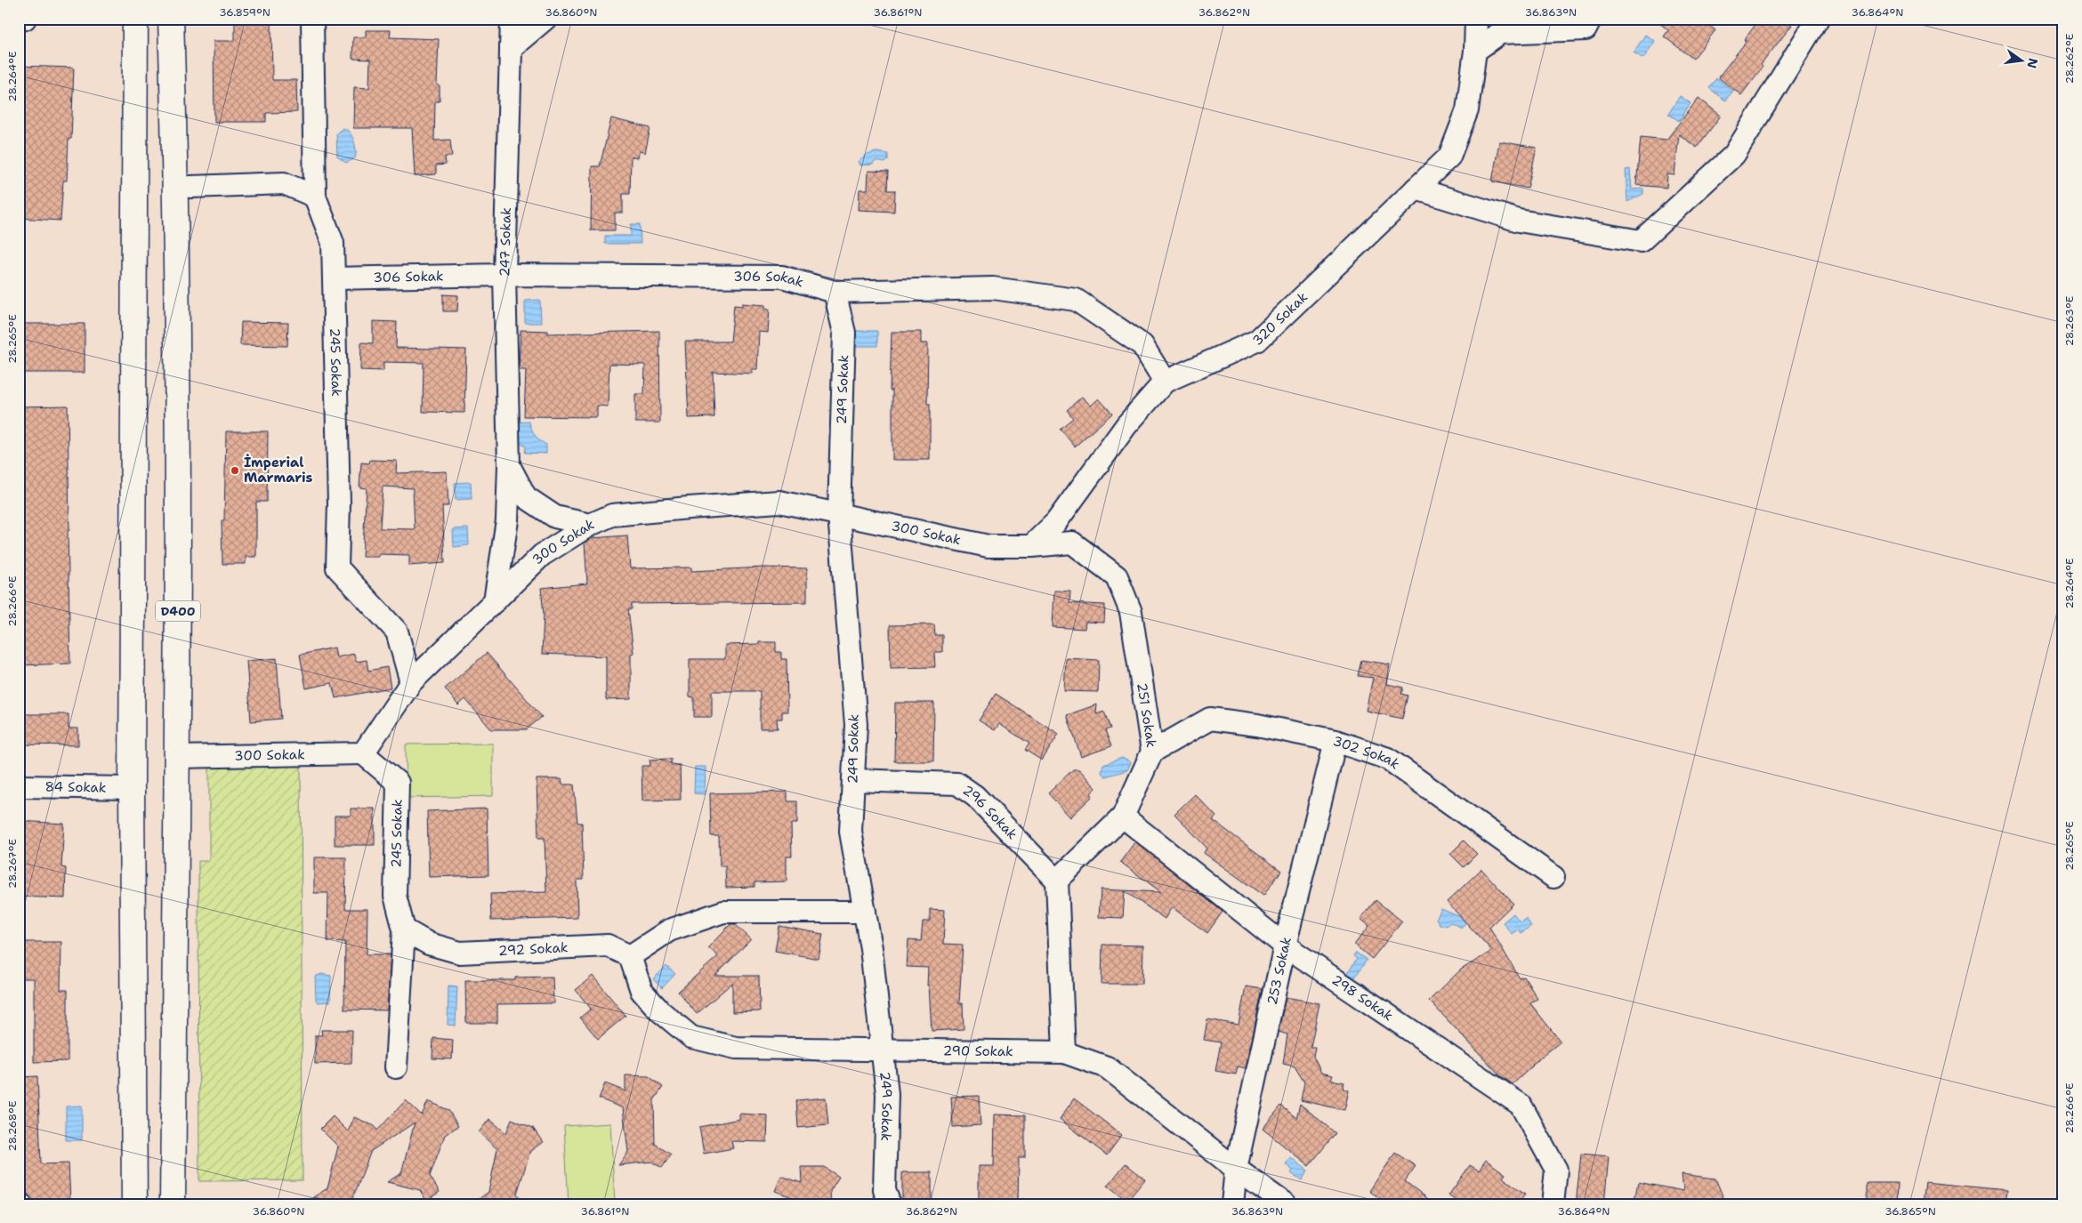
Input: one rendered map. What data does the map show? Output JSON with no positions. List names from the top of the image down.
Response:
{
  "streets": {
    "highway": ["D400"],
    "street": [
      "247 Sokak",
      "306 Sokak",
      "320 Sokak",
      "245 Sokak",
      "249 Sokak",
      "300 Sokak",
      "251 Sokak",
      "302 Sokak",
      "84 Sokak",
      "296 Sokak",
      "292 Sokak",
      "253 Sokak",
      "298 Sokak",
      "290 Sokak"
    ]
  },
  "crossings": [
    ["247 Sokak", "306 Sokak"],
    ["247 Sokak", "300 Sokak"],
    ["306 Sokak", "320 Sokak"],
    ["306 Sokak", "245 Sokak"],
    ["306 Sokak", "249 Sokak"],
    ["320 Sokak", "300 Sokak"],
    ["320 Sokak", "251 Sokak"],
    ["245 Sokak", "300 Sokak"],
    ["245 Sokak", "292 Sokak"],
    ["249 Sokak", "300 Sokak"],
    ["249 Sokak", "296 Sokak"],
    ["249 Sokak", "290 Sokak"],
    ["300 Sokak", "D400"],
    ["300 Sokak", "251 Sokak"],
    ["251 Sokak", "302 Sokak"],
    ["251 Sokak", "296 Sokak"],
    ["251 Sokak", "298 Sokak"],
    ["302 Sokak", "253 Sokak"],
    ["292 Sokak", "290 Sokak"],
    ["253 Sokak", "298 Sokak"],
    ["253 Sokak", "290 Sokak"]
  ],
  "places": ["İmperial Marmaris"],
  "north": "right",
  "coordinates": [
    "36.859°N",
    "36.860°N",
    "36.861°N",
    "36.862°N",
    "36.863°N",
    "36.864°N",
    "28.262°E",
    "28.264°E",
    "28.263°E",
    "28.265°E",
    "28.266°E",
    "28.267°E",
    "28.268°E",
    "36.865°N"
  ]
}
